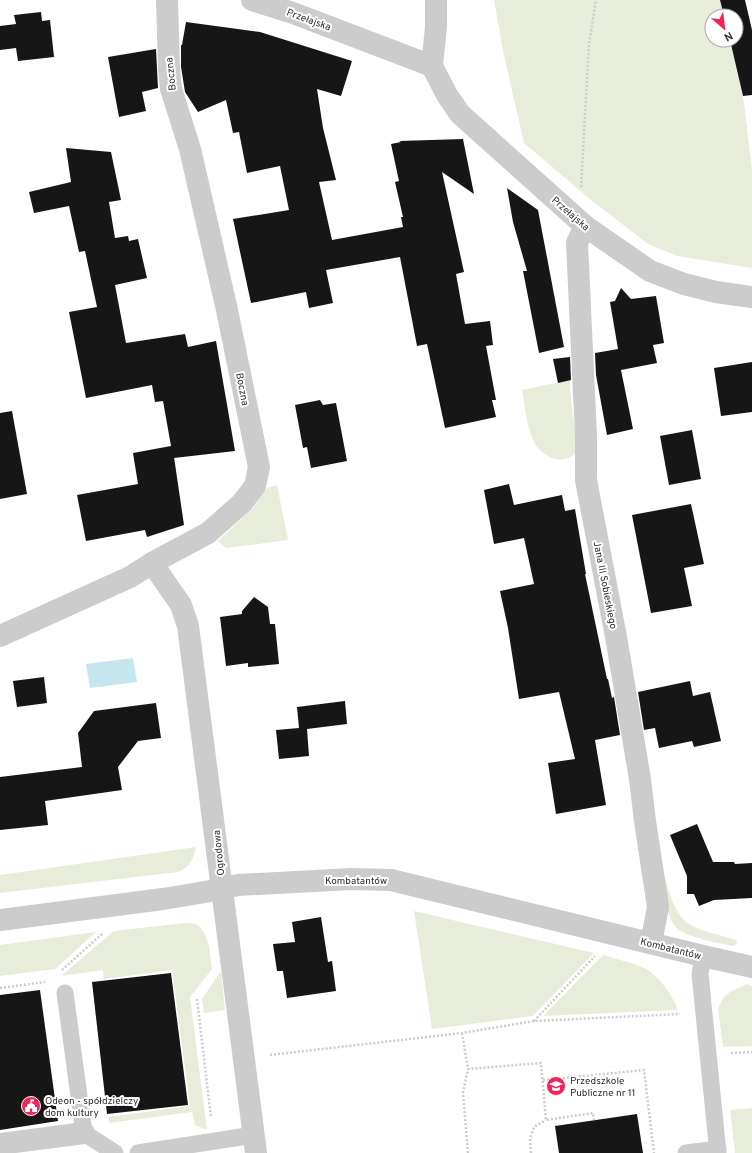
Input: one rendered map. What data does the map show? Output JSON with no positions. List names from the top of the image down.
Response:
{
  "streets": {
    "street": [
      "Przełajska",
      "Boczna",
      "Jana III Sobieskiego",
      "Ogrodowa",
      "Kombatantów"
    ]
  },
  "crossings": [
    ["Przełajska", "Jana III Sobieskiego"],
    ["Boczna", "Ogrodowa"],
    ["Jana III Sobieskiego", "Kombatantów"],
    ["Ogrodowa", "Kombatantów"]
  ],
  "places": {
    "school or university": ["Przedszkole Publiczne nr 11"],
    "public building": ["Odeon - spółdzielczy dom kultury"]
  },
  "north": "bottom right"
}
